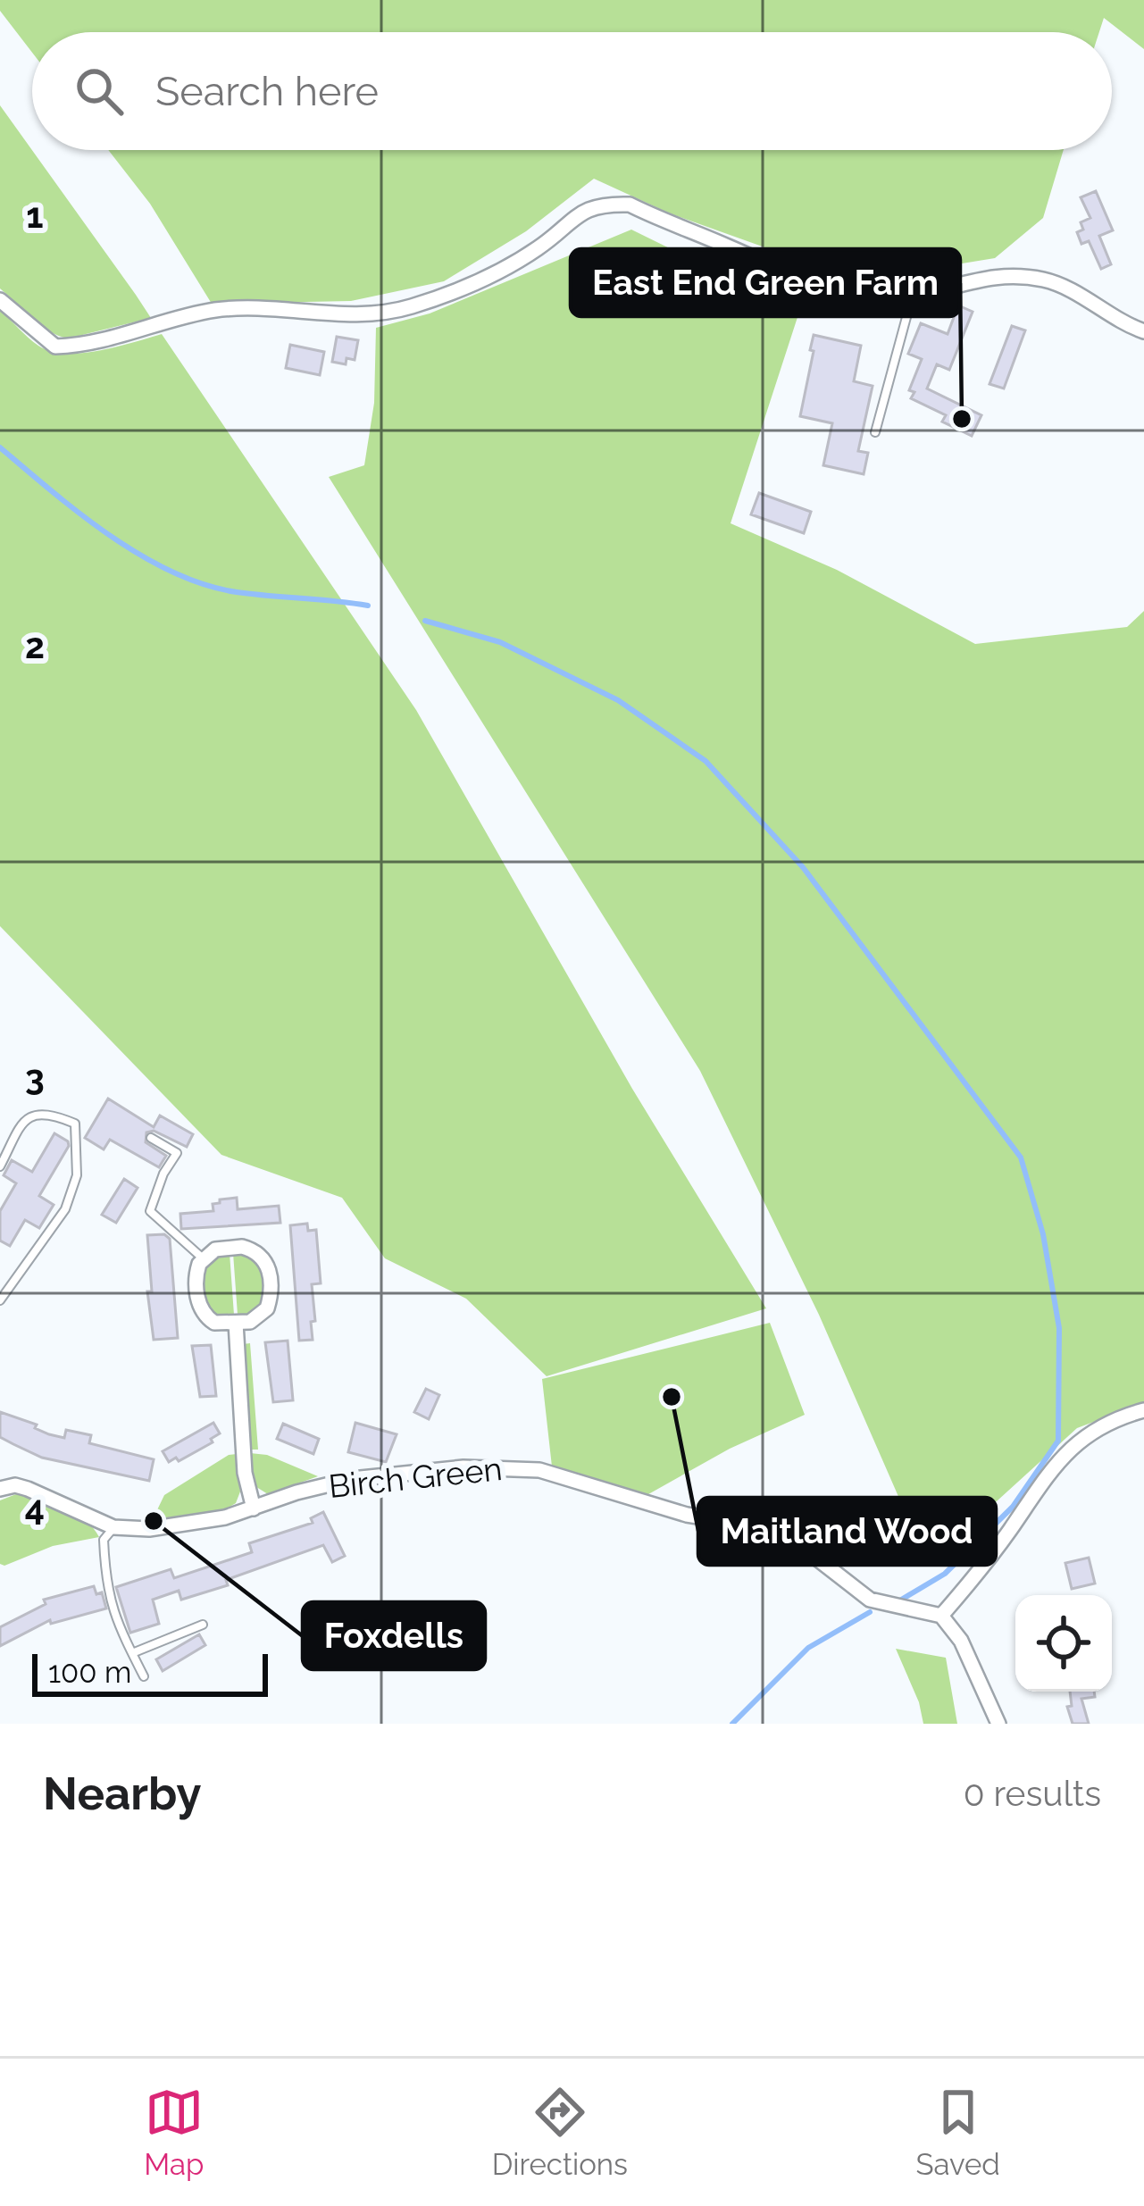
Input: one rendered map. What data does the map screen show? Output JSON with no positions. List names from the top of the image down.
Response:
{
  "streets": {
    "street": ["Birch Green"]
  },
  "places": ["East End Green Farm", "Maitland Wood", "Foxdells"],
  "scale_bar": "100 m",
  "page": {
    "search": "Search here",
    "scale": "100 m",
    "heading": ["Nearby", "0 results"],
    "nav": ["Map", "Directions", "Saved"]
  },
  "grid": {
    "rows": [
      "1",
      "2",
      "3",
      "4"
    ]
  }
}
